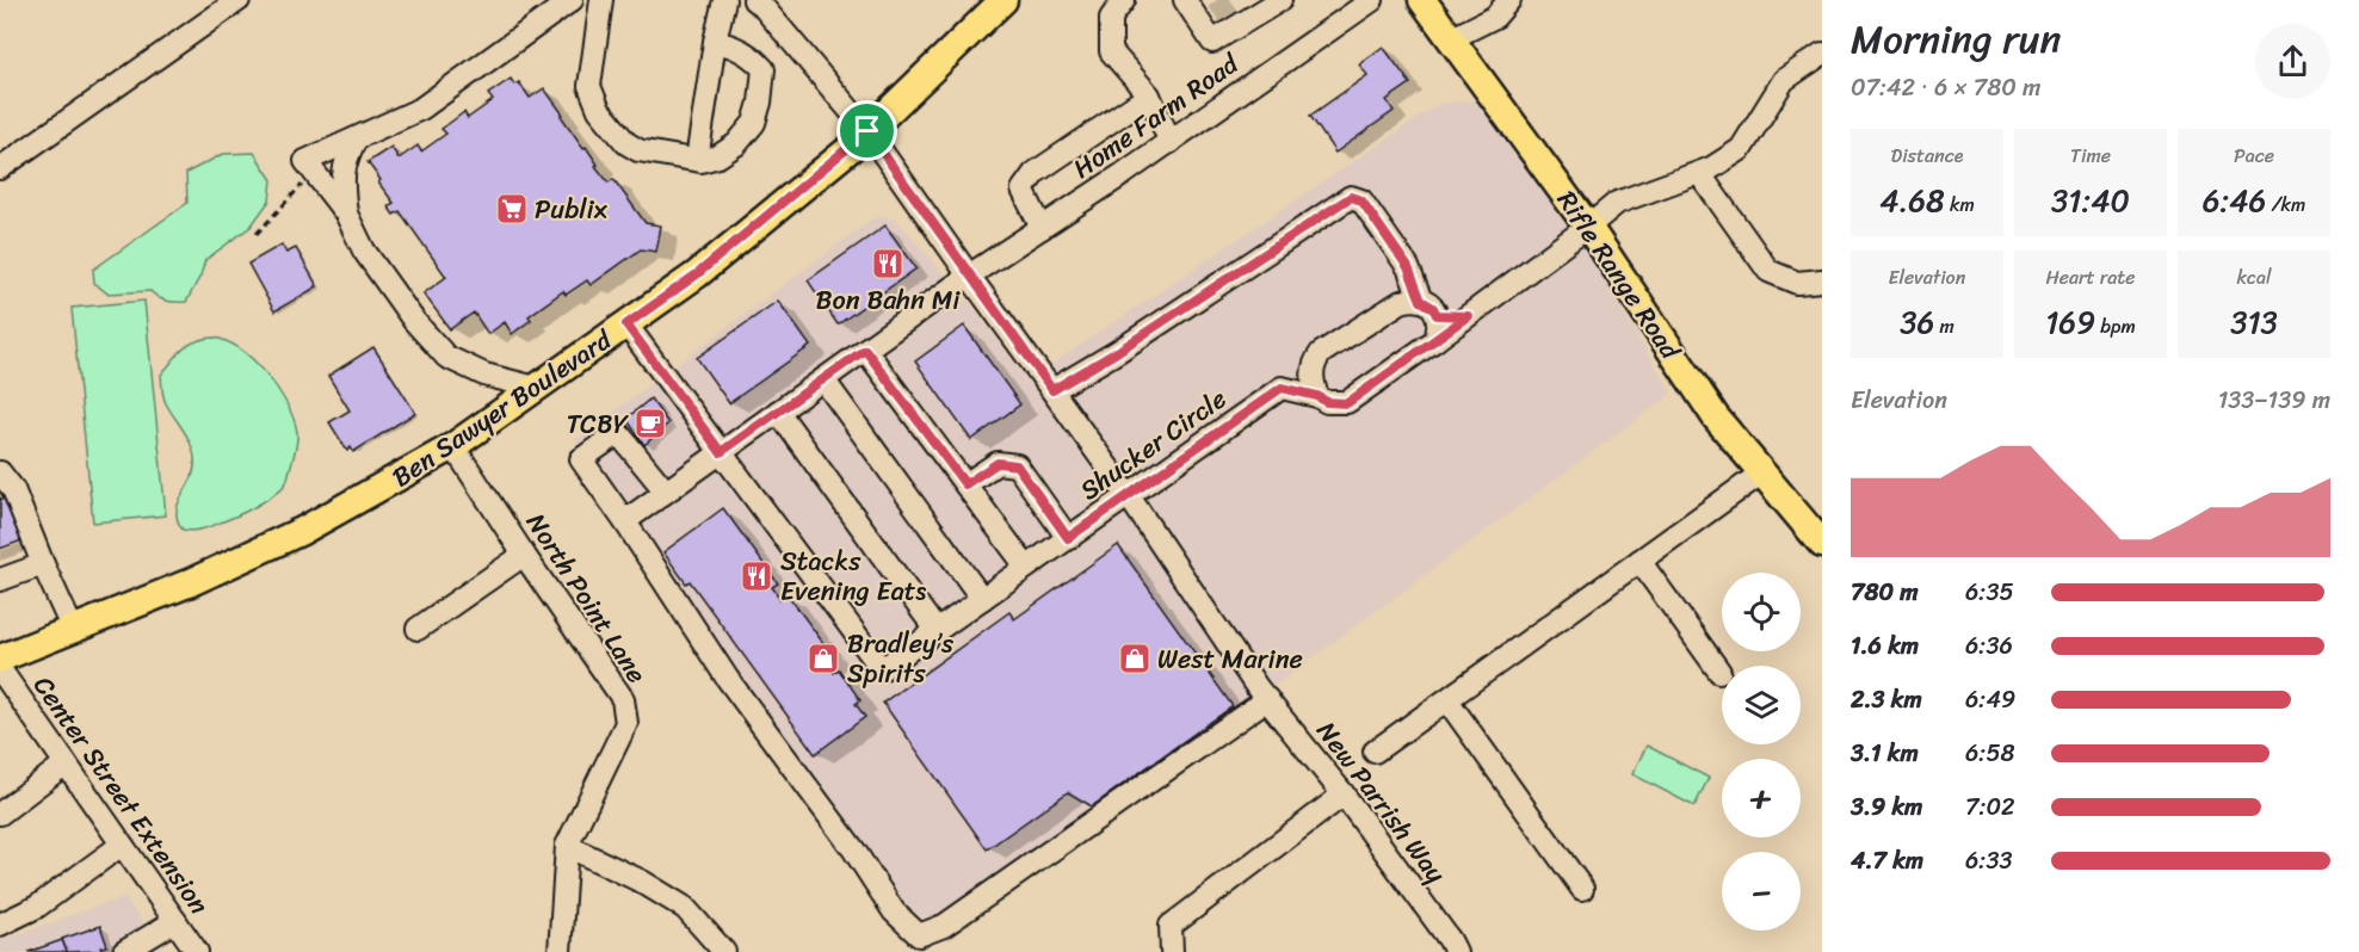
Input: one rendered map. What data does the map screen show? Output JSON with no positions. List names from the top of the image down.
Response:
{
  "streets": {
    "main road": ["Rifle Range Road", "Ben Sawyer Boulevard"],
    "street": [
      "Home Farm Road",
      "Shucker Circle",
      "North Point Lane",
      "Center Street Extension",
      "New Parrish Way"
    ]
  },
  "crossings": [
    ["Home Farm Road", "Shucker Circle"],
    ["Home Farm Road", "New Parrish Way"],
    ["Ben Sawyer Boulevard", "North Point Lane"],
    ["Ben Sawyer Boulevard", "New Parrish Way"],
    ["Shucker Circle", "New Parrish Way"]
  ],
  "places": {
    "supermarket": ["Publix"],
    "restaurant": ["Bon Bahn Mi", "Stacks Evening Eats"],
    "cafe": ["TCBY"],
    "shop": ["Bradley’s Spirits", "West Marine"]
  },
  "page": {
    "heading": ["Morning run", "07:42 · 6 × 780 m"],
    "stats": [
      ["Distance", "4.68 km"],
      ["Time", "31:40"],
      ["Pace", "6:46 /km"],
      ["Elevation", "36 m"],
      ["Heart rate", "169 bpm"],
      ["kcal", "313"]
    ],
    "chart": ["Elevation", "133–139 m"],
    "list": [
      {
        "name": "780 m",
        "note": "6:35"
      },
      {
        "name": "1.6 km",
        "note": "6:36"
      },
      {
        "name": "2.3 km",
        "note": "6:49"
      },
      {
        "name": "3.1 km",
        "note": "6:58"
      },
      {
        "name": "3.9 km",
        "note": "7:02"
      },
      {
        "name": "4.7 km",
        "note": "6:33"
      }
    ],
    "map_buttons": ["+", "−"]
  }
}
